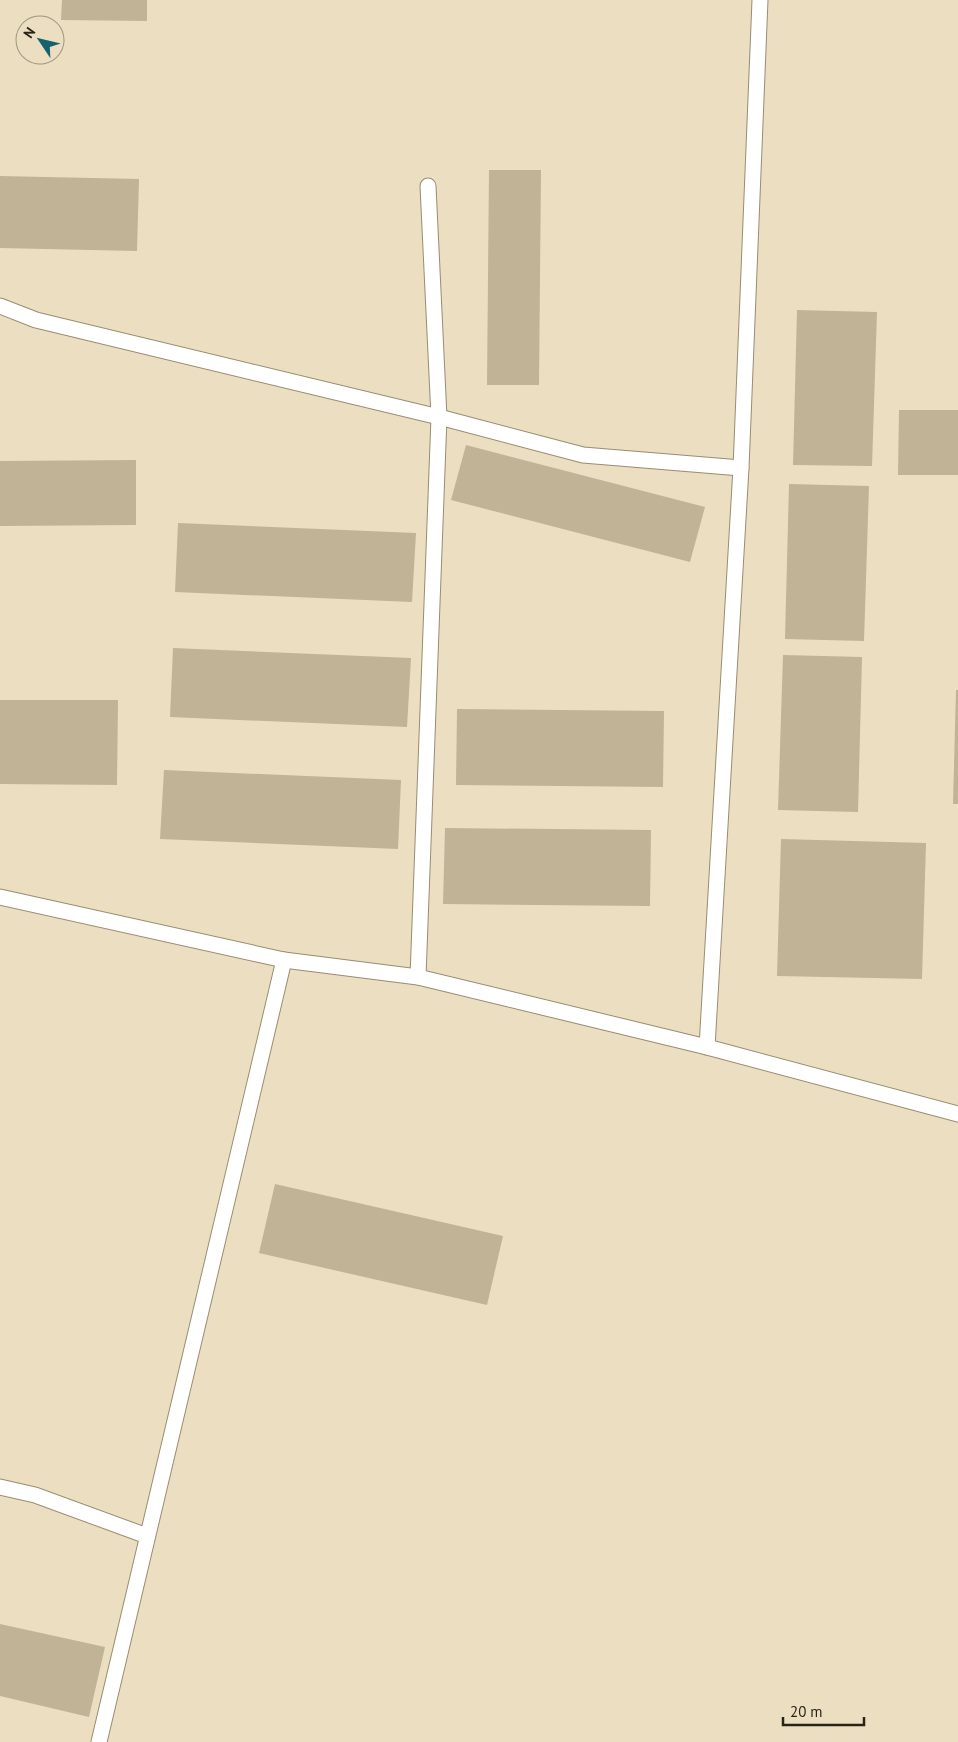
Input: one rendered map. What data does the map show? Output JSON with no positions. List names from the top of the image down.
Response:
{
  "scale_bar": "20 m",
  "north": "top left"
}
